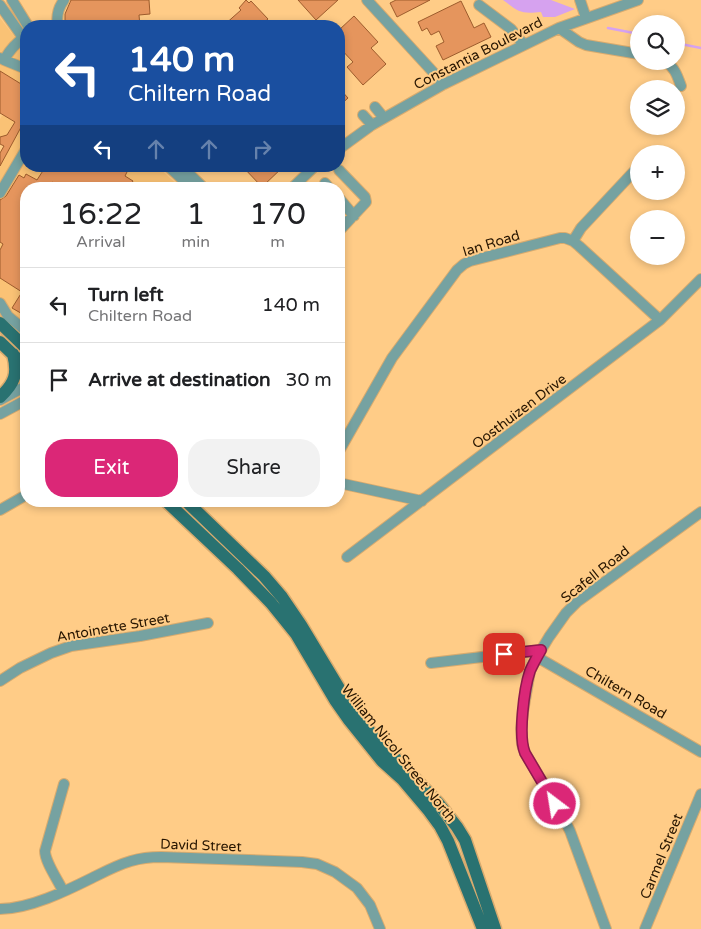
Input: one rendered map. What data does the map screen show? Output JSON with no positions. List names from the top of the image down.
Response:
{
  "streets": {
    "main road": ["William Nicol Street North"],
    "street": [
      "Constantia Boulevard",
      "Ian Road",
      "Oosthuizen Drive",
      "Scafell Road",
      "Antoinette Street",
      "Chiltern Road",
      "David Street",
      "Carmel Street"
    ]
  },
  "crossings": [
    ["Scafell Road", "Chiltern Road"]
  ],
  "page": {
    "map_buttons": ["+", "−"],
    "turn": ["140 m", "Chiltern Road"],
    "eta": [
      "16:22",
      "Arrival",
      "1",
      "min",
      "170",
      "m"
    ],
    "list": [
      {
        "name": "Turn left",
        "note": "Chiltern Road",
        "value": "140 m"
      },
      {
        "name": "Arrive at destination",
        "value": "30 m"
      }
    ],
    "buttons": ["Exit", "Share"]
  }
}
